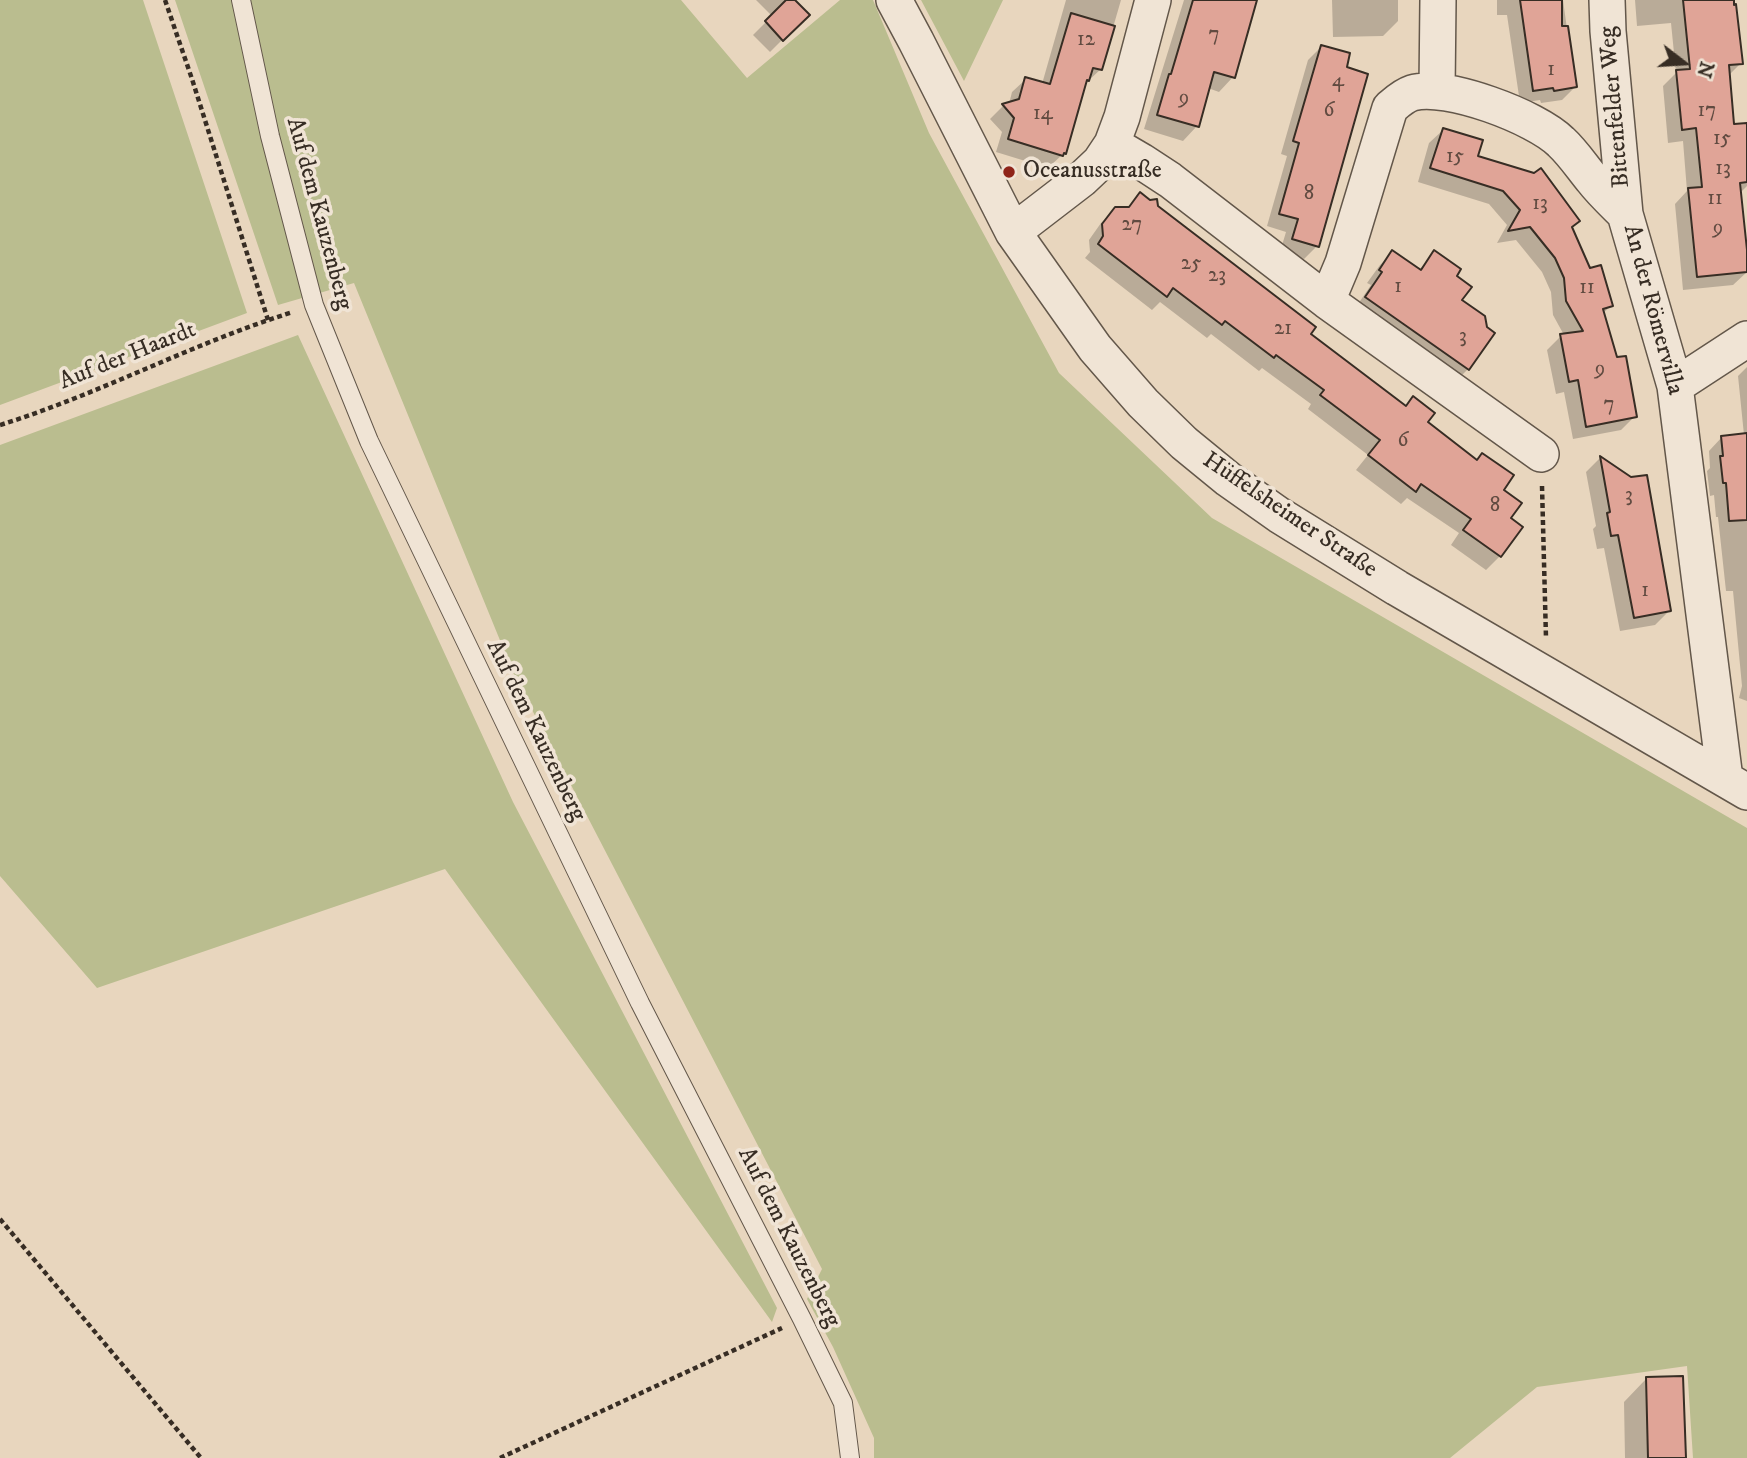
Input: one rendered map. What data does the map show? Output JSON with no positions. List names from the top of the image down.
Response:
{
  "streets": {
    "street": ["Bittenfelder Weg", "An der Römervilla", "Hüffelsheimer Straße"],
    "lane": ["Auf dem Kauzenberg"],
    "path": ["Auf der Haardt"]
  },
  "crossings": [
    ["Bittenfelder Weg", "An der Römervilla"],
    ["An der Römervilla", "Hüffelsheimer Straße"]
  ],
  "places": ["Oceanusstraße"],
  "house_numbers": [
    "7",
    "12",
    "1",
    "4",
    "9",
    "6",
    "17",
    "14",
    "15",
    "15",
    "13",
    "8",
    "11",
    "13",
    "27",
    "9",
    "25",
    "23",
    "1",
    "11",
    "21",
    "3",
    "9",
    "7",
    "6",
    "3",
    "8",
    "1"
  ],
  "north": "right"
}
